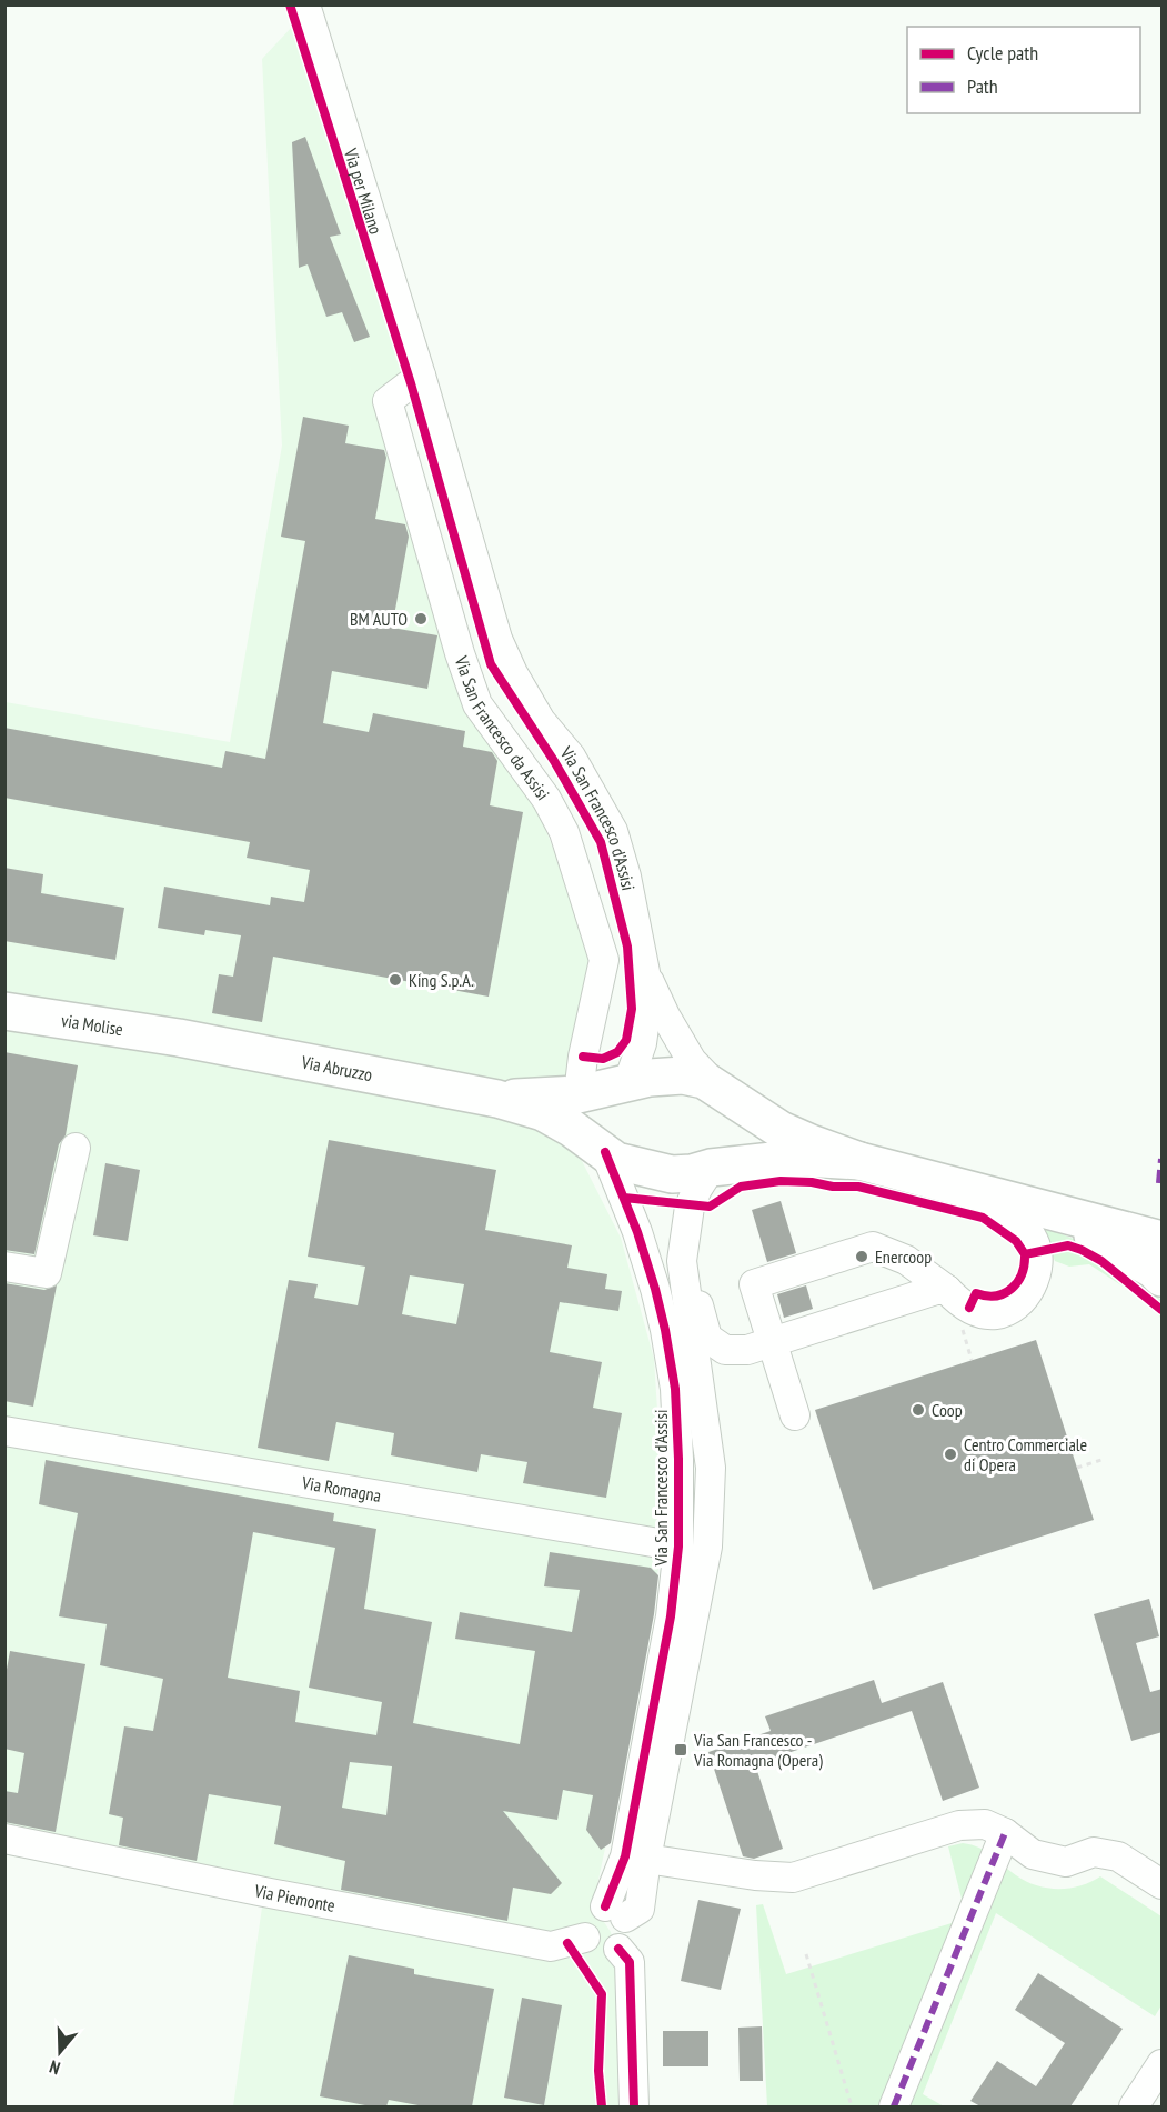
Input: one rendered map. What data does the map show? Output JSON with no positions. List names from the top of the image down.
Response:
{
  "streets": {
    "main road": ["via Molise", "Via Abruzzo"],
    "street": [
      "Via per Milano",
      "Via San Francesco da Assisi",
      "Via San Francesco d'Assisi",
      "Via Romagna",
      "Via Piemonte"
    ]
  },
  "crossings": [
    ["Via per Milano", "Via San Francesco da Assisi"],
    ["Via per Milano", "Via San Francesco d'Assisi"],
    ["Via San Francesco da Assisi", "Via San Francesco d'Assisi"],
    ["Via San Francesco da Assisi", "Via Abruzzo"],
    ["Via San Francesco d'Assisi", "Via Abruzzo"],
    ["Via San Francesco d'Assisi", "Via Romagna"],
    ["Via San Francesco d'Assisi", "Via Piemonte"],
    ["via Molise", "Via Abruzzo"]
  ],
  "places": {
    "other": [
      "BM AUTO",
      "King S.p.A.",
      "Enercoop",
      "Coop",
      "Centro Commerciale di Opera"
    ],
    "transit": ["Via San Francesco - Via Romagna (Opera)"]
  },
  "legend": ["Cycle path", "Path"],
  "north": "bottom"
}
